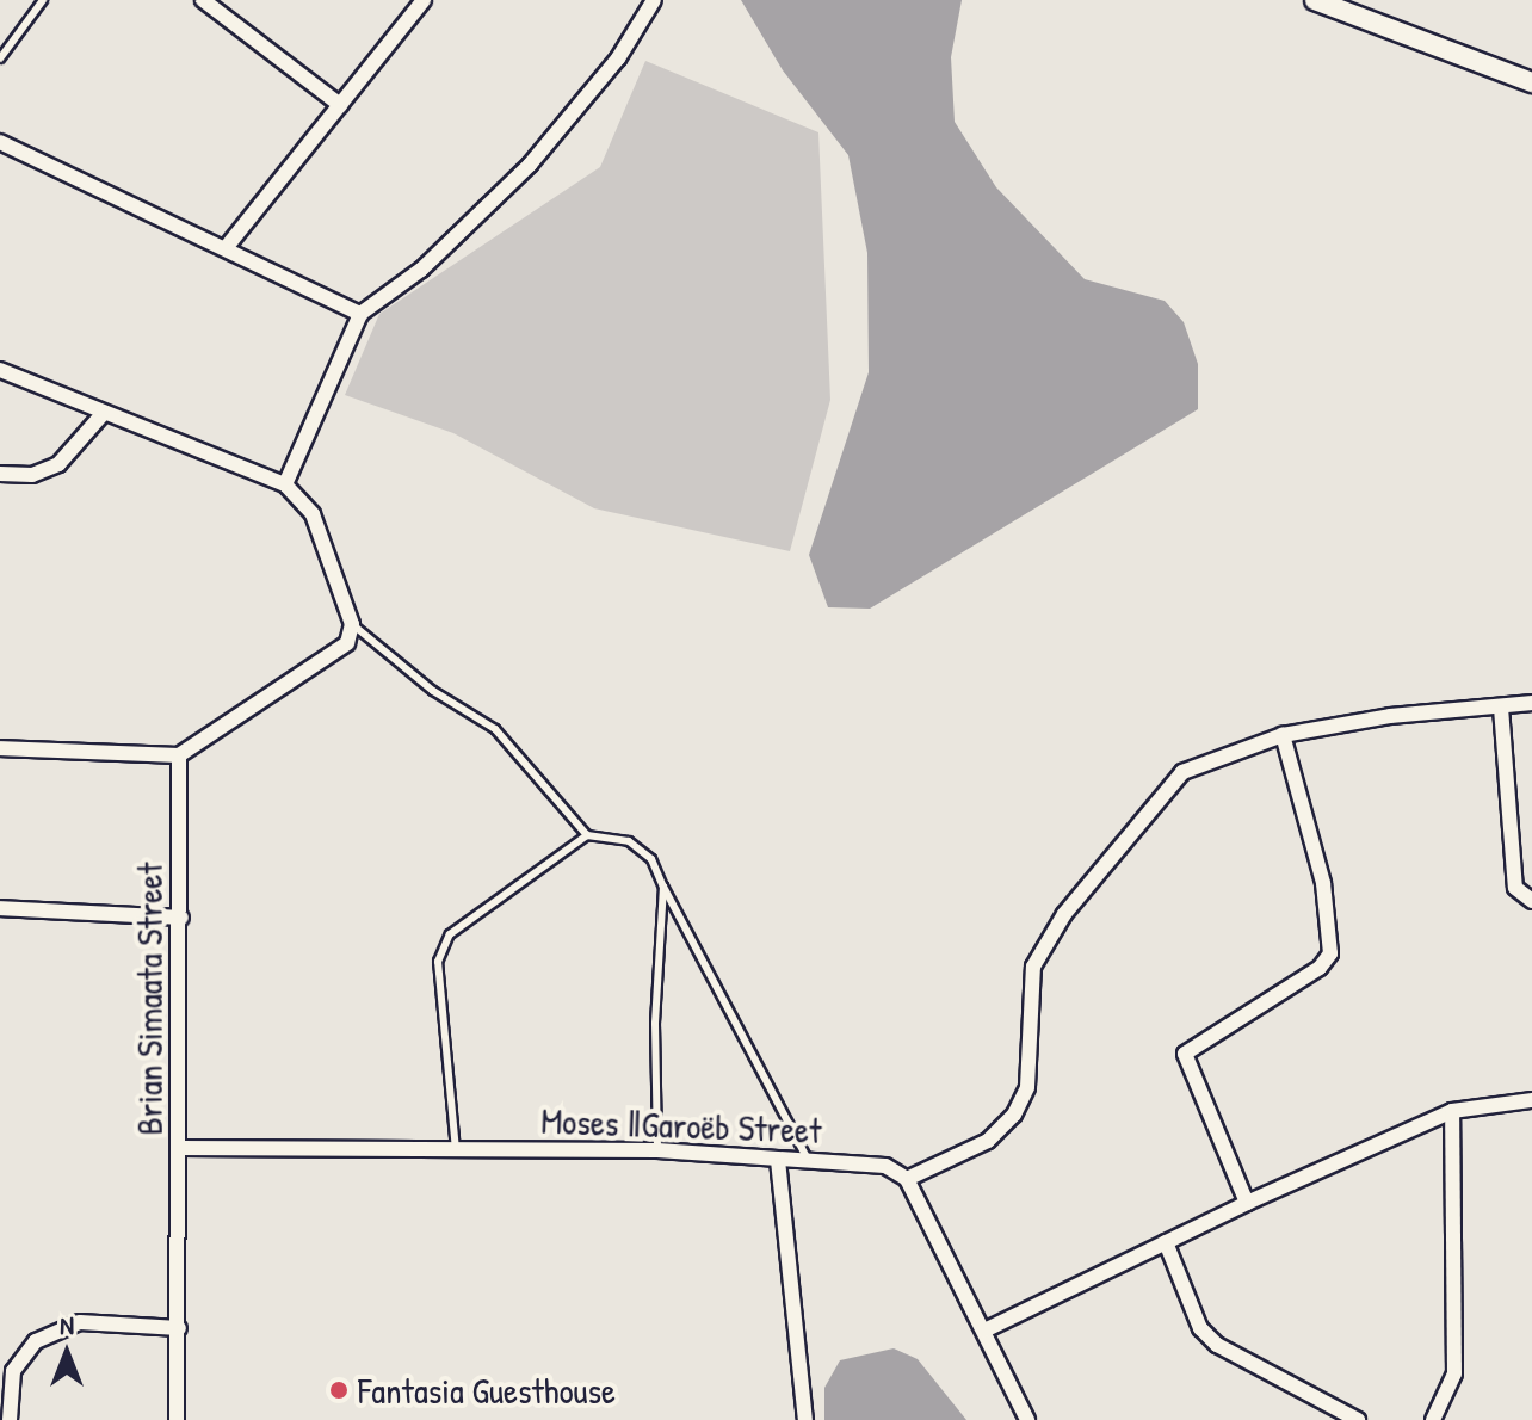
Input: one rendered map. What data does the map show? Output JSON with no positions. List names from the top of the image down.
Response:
{
  "streets": {
    "street": ["Brian Simaata Street", "Moses ǁGaroëb Street"]
  },
  "crossings": [
    ["Brian Simaata Street", "Moses ǁGaroëb Street"]
  ],
  "places": ["Fantasia Guesthouse"],
  "north": "top"
}
